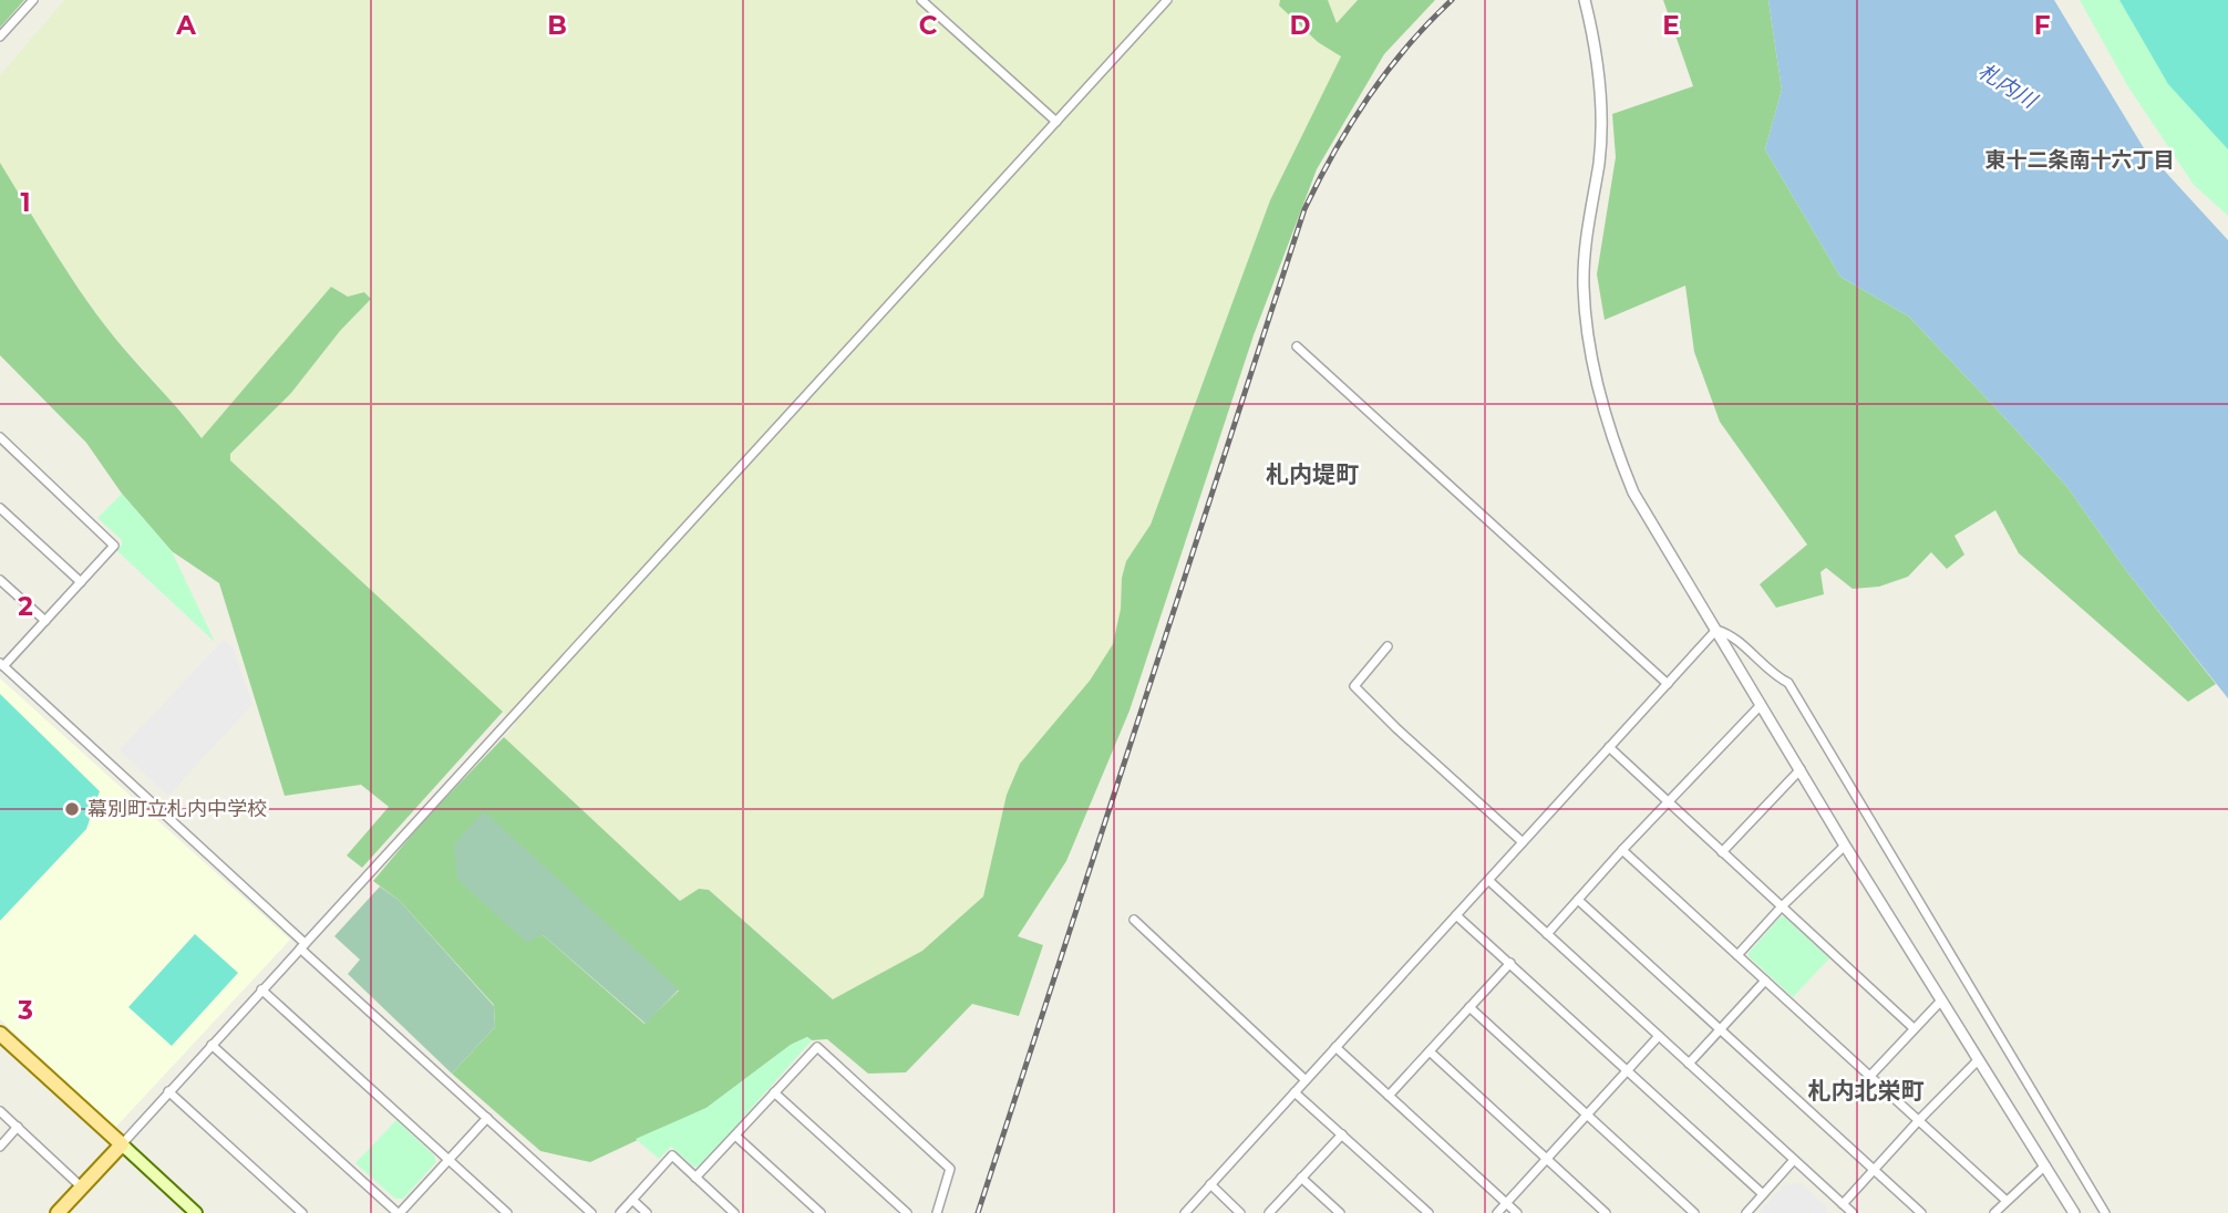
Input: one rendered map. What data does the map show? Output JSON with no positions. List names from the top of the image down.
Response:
{
  "districts": ["東十二条南十六丁目", "札内堤町", "札内北栄町"],
  "water": ["札内川"],
  "places": ["幕別町立札内中学校"],
  "grid": {
    "columns": [
      "A",
      "B",
      "C",
      "D",
      "E",
      "F"
    ],
    "rows": ["1", "2", "3"]
  }
}
